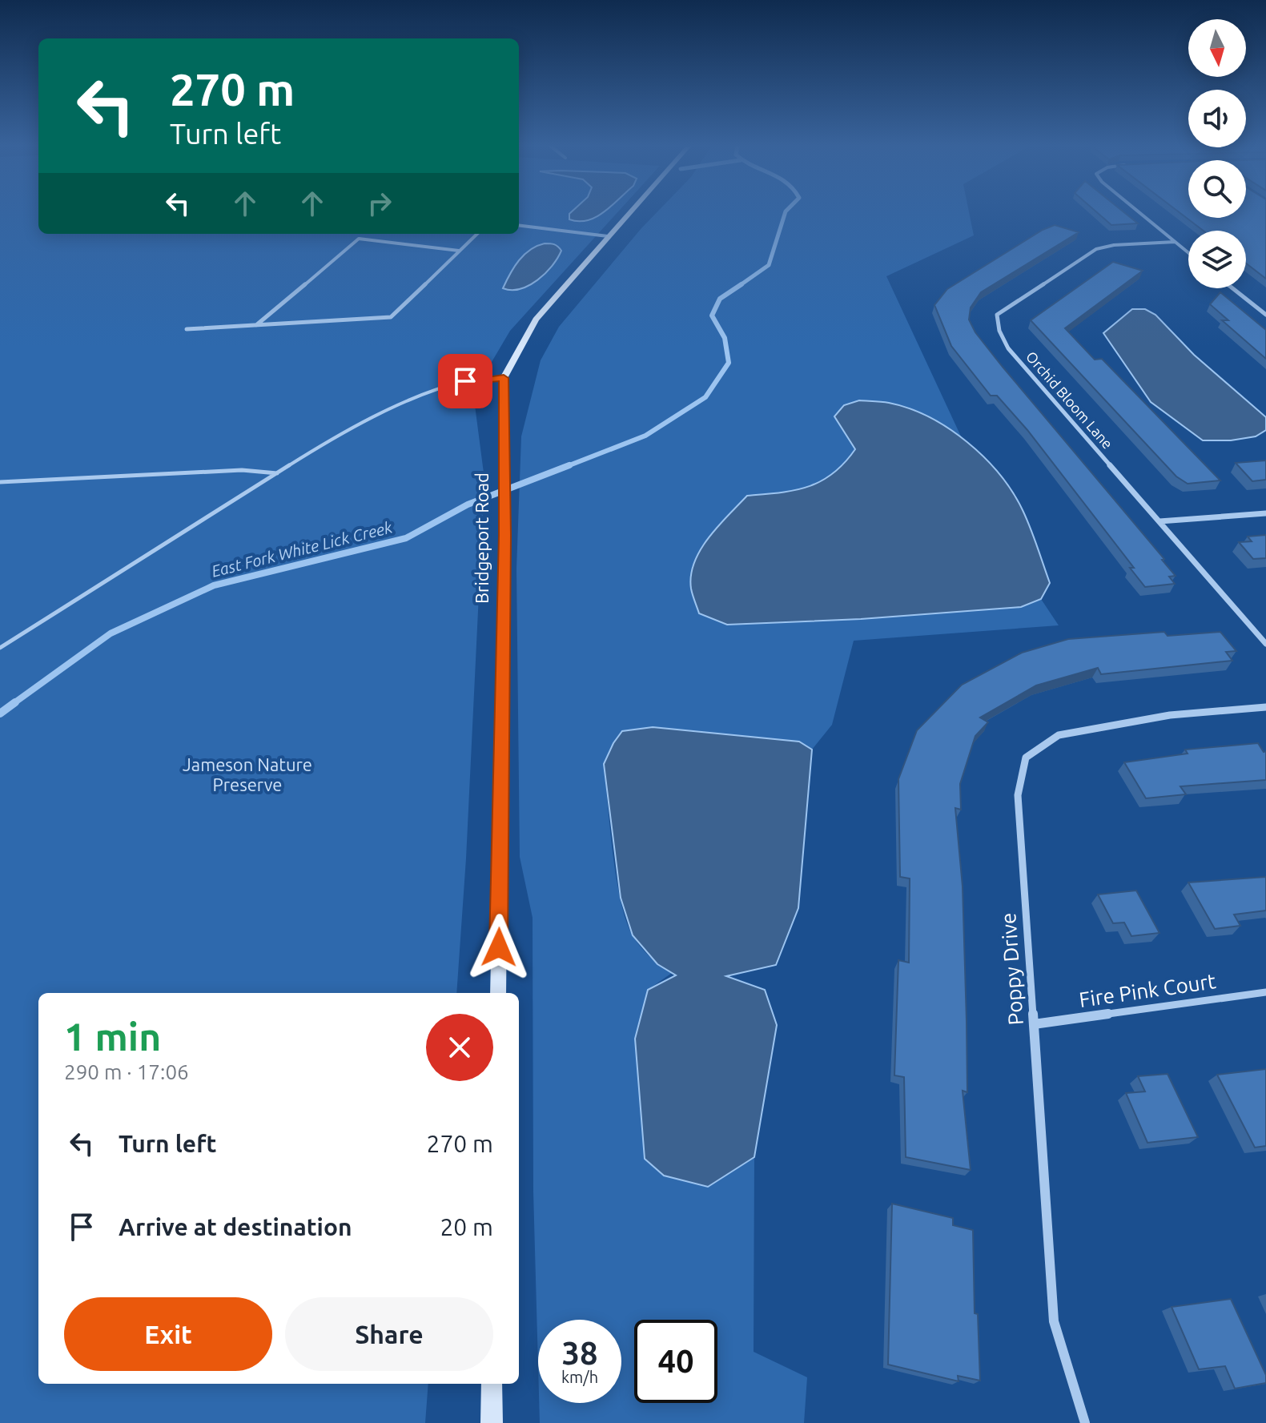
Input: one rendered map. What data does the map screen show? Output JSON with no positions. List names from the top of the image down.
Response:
{
  "streets": {
    "street": [
      "Orchid Bloom Lane",
      "Bridgeport Road",
      "Poppy Drive",
      "Fire Pink Court"
    ]
  },
  "crossings": [
    ["Poppy Drive", "Fire Pink Court"]
  ],
  "water": ["East Fork White Lick Creek"],
  "parks": ["Jameson Nature Preserve"],
  "north": "bottom",
  "page": {
    "turn": ["270 m", "Turn left"],
    "heading": ["1 min", "290 m · 17:06"],
    "list": [
      {
        "name": "Turn left",
        "value": "270 m"
      },
      {
        "name": "Arrive at destination",
        "value": "20 m"
      }
    ],
    "buttons": ["Exit", "Share"],
    "speed": "38 km/h",
    "limit": "40"
  }
}
